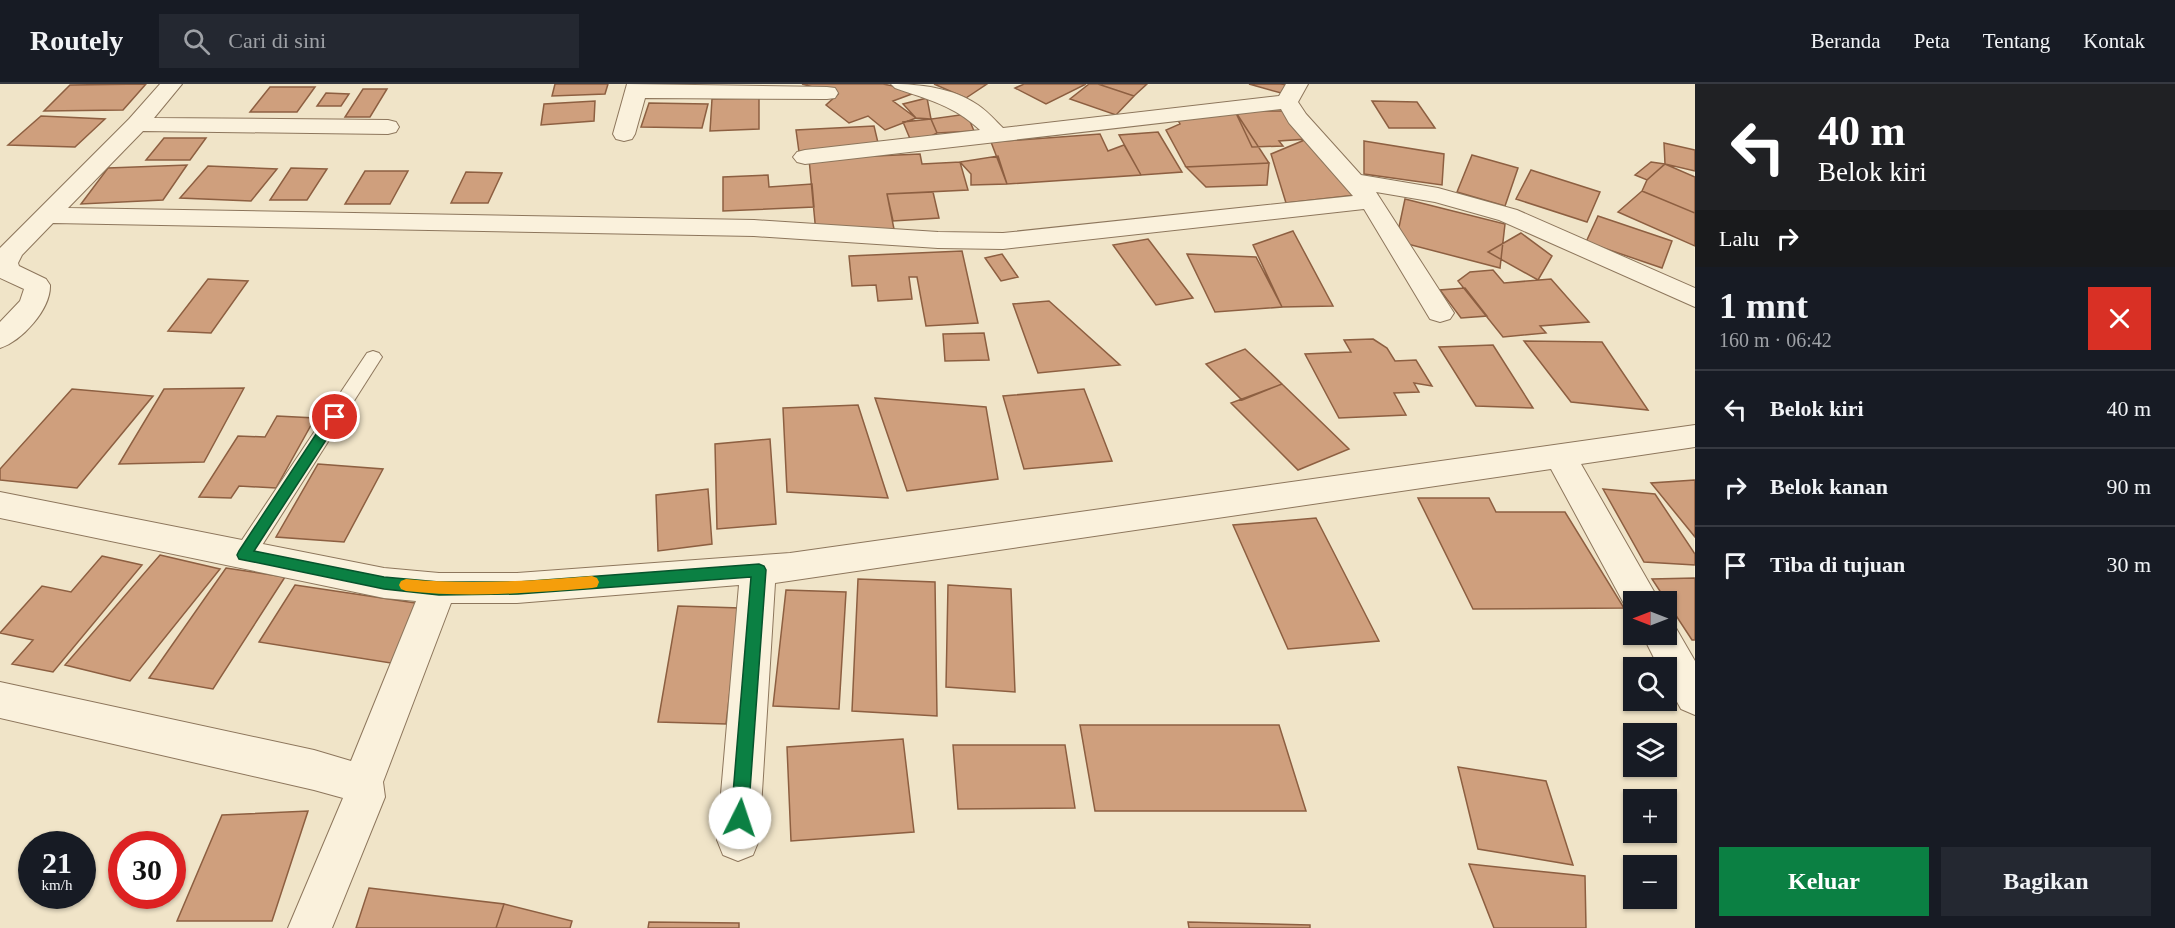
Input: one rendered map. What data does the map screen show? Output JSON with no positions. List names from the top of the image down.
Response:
{
  "north": "left",
  "page": {
    "header": "Routely",
    "search": "Cari di sini",
    "nav": [
      "Beranda",
      "Peta",
      "Tentang",
      "Kontak"
    ],
    "turn": ["40 m", "Belok kiri"],
    "then": "Lalu",
    "heading": ["1 mnt", "160 m · 06:42"],
    "list": [
      {
        "name": "Belok kiri",
        "value": "40 m"
      },
      {
        "name": "Belok kanan",
        "value": "90 m"
      },
      {
        "name": "Tiba di tujuan",
        "value": "30 m"
      }
    ],
    "map_buttons": ["+", "−"],
    "speed": "21 km/h",
    "limit": "30",
    "buttons": ["Keluar", "Bagikan"]
  }
}
